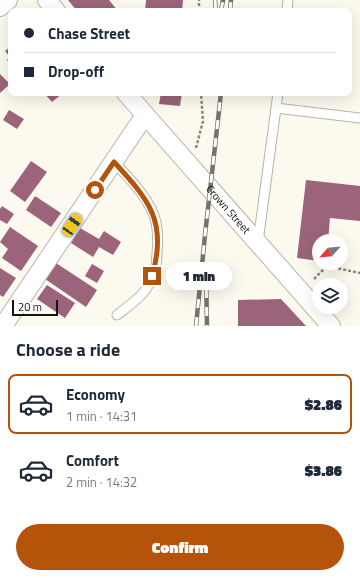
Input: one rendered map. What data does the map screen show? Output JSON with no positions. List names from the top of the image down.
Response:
{
  "streets": {
    "street": ["Crown Street"]
  },
  "scale_bar": "20 m",
  "north": "bottom left",
  "page": {
    "banner": ["Chase Street", "Drop-off"],
    "bubble": "1 min",
    "scale": "20 m",
    "heading": "Choose a ride",
    "list": [
      {
        "name": "Economy",
        "note": "1 min · 14:31",
        "value": "$2.86"
      },
      {
        "name": "Comfort",
        "note": "2 min · 14:32",
        "value": "$3.86"
      }
    ],
    "buttons": "Confirm"
  }
}
